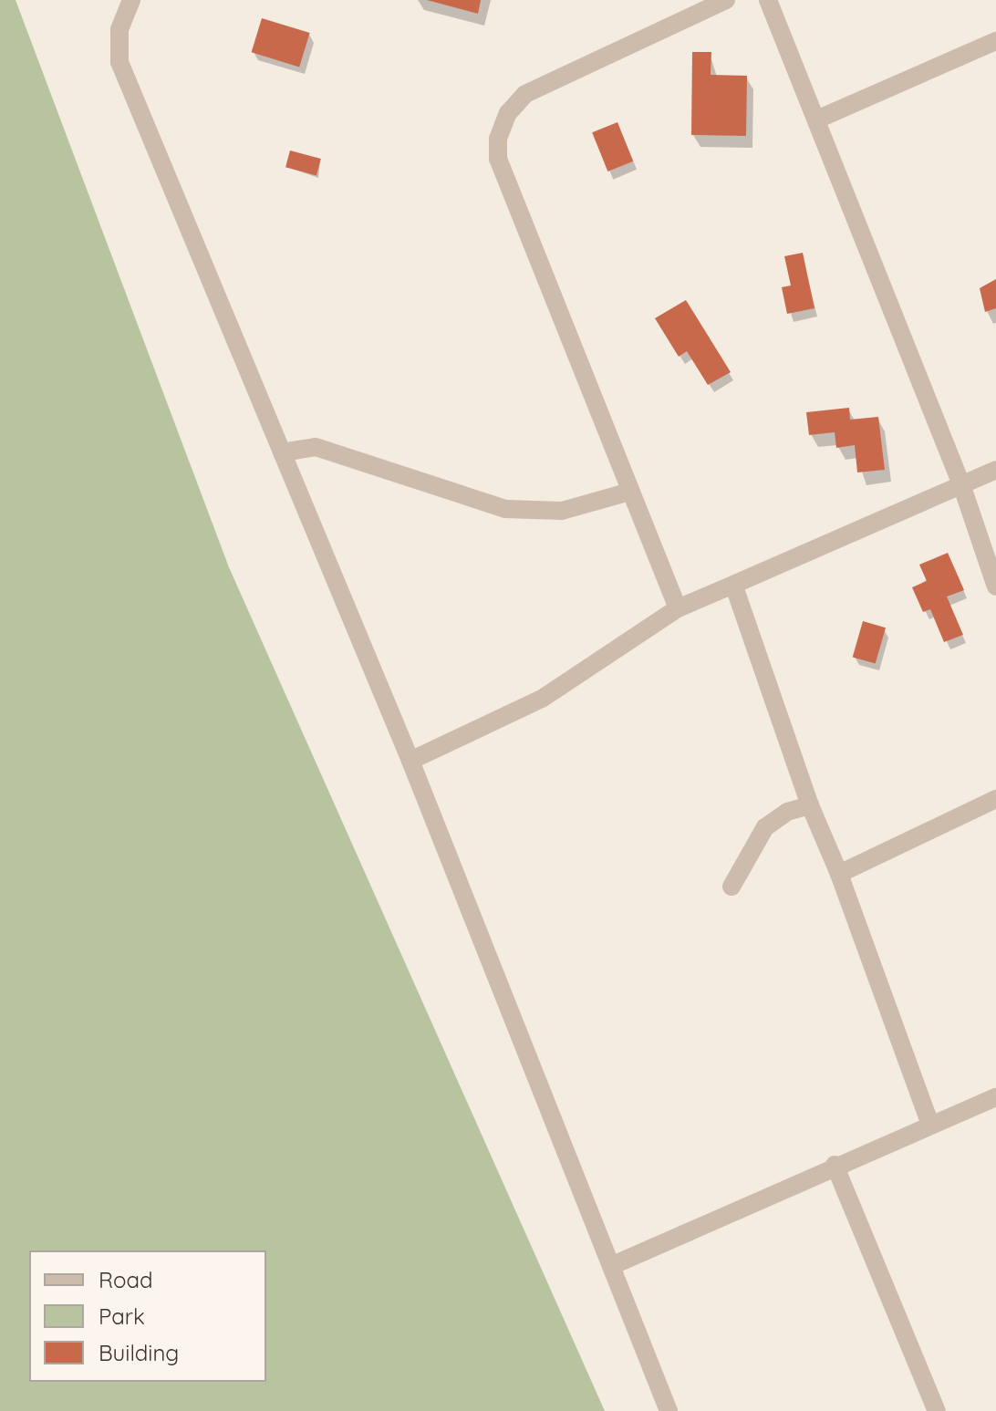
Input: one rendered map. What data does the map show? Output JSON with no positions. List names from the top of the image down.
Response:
{
  "legend": ["Road", "Park", "Building"]
}
